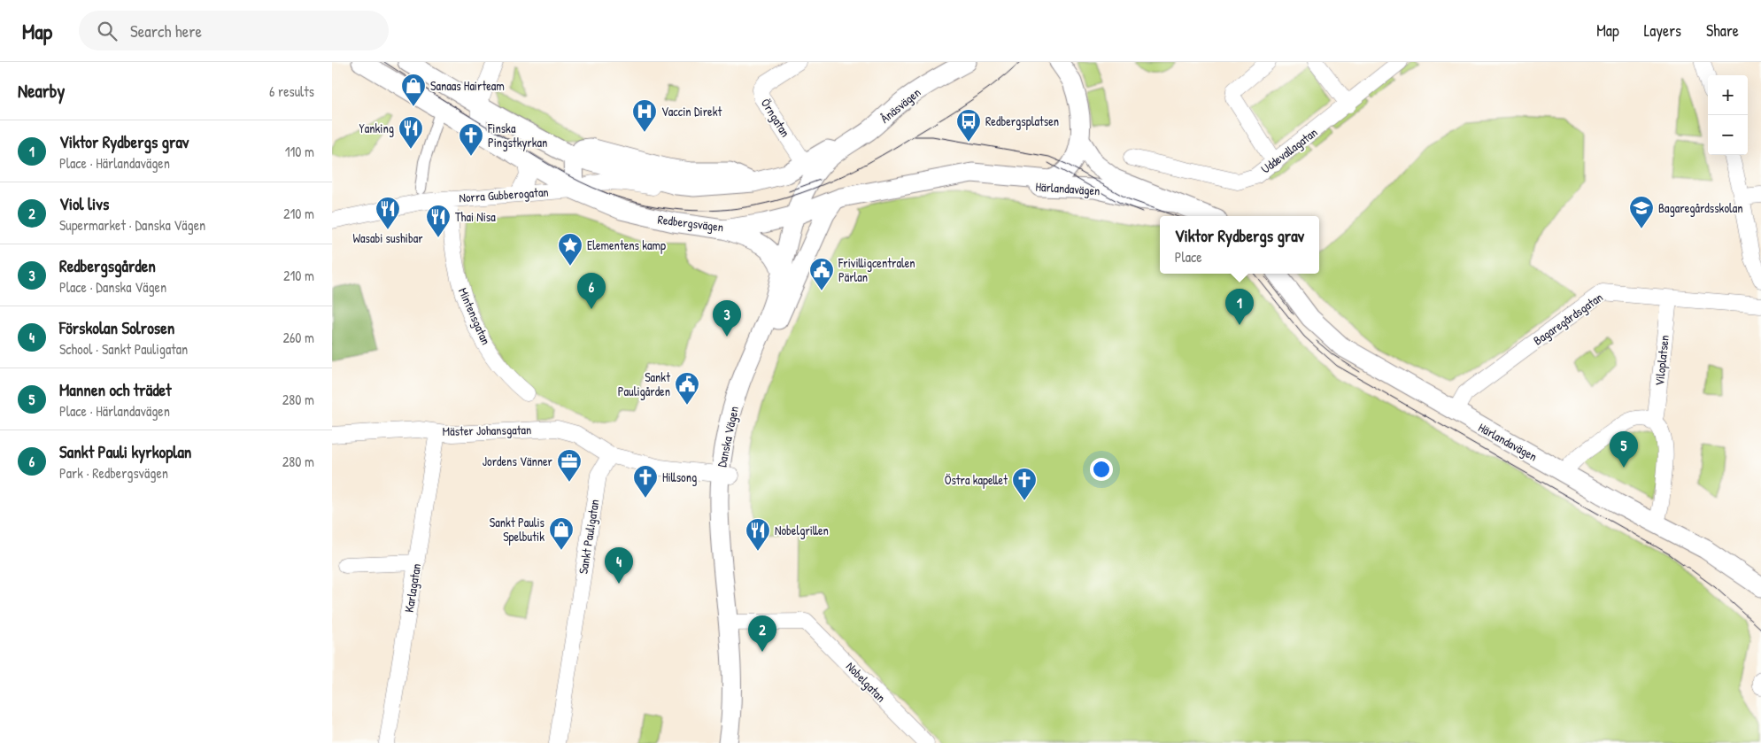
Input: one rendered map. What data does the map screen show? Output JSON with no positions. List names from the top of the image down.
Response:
{
  "streets": {
    "street": [
      "Ånäsvägen",
      "Örngatan",
      "Uddevallagatan",
      "Härlandavägen",
      "Norra Gubberogatan",
      "Redbergsvägen",
      "Mintensgatan",
      "Bagaregårdsgatan",
      "Viloplatsen",
      "Mäster Johansgatan",
      "Danska Vägen",
      "Sankt Pauligatan",
      "Karlagatan",
      "Nobelgatan"
    ]
  },
  "crossings": [
    ["Ånäsvägen", "Danska Vägen"],
    ["Härlandavägen", "Redbergsvägen"],
    ["Härlandavägen", "Bagaregårdsgatan"],
    ["Härlandavägen", "Danska Vägen"],
    ["Norra Gubberogatan", "Redbergsvägen"],
    ["Norra Gubberogatan", "Mintensgatan"],
    ["Redbergsvägen", "Danska Vägen"],
    ["Bagaregårdsgatan", "Viloplatsen"],
    ["Mäster Johansgatan", "Sankt Pauligatan"],
    ["Mäster Johansgatan", "Karlagatan"],
    ["Danska Vägen", "Nobelgatan"]
  ],
  "places": {
    "shop": ["Sanaas Hairteam", "Sankt Paulis Spelbutik"],
    "hospital": ["Vaccin Direkt"],
    "bus stop": ["Redbergsplatsen"],
    "restaurant": [
      "Yanking",
      "Wasabi sushibar",
      "Thai Nisa",
      "Nobelgrillen"
    ],
    "church": ["Finska Pingstkyrkan", "Hillsong", "Östra kapellet"],
    "school or university": ["Bagaregårdsskolan"],
    "place": ["Elementens kamp"],
    "public building": ["Frivilligcentralen Pärlan", "Sankt Pauligården"],
    "office": ["Jordens Vänner"]
  },
  "page": {
    "header": "Map",
    "search": "Search here",
    "nav": ["Map", "Layers", "Share"],
    "heading": ["Nearby", "6 results"],
    "map_buttons": ["+", "−"],
    "list": [
      {
        "mark": "1",
        "name": "Viktor Rydbergs grav",
        "note": "Place · Härlandavägen",
        "value": "110 m"
      },
      {
        "mark": "2",
        "name": "Viol livs",
        "note": "Supermarket · Danska Vägen",
        "value": "210 m"
      },
      {
        "mark": "3",
        "name": "Redbergsgården",
        "note": "Place · Danska Vägen",
        "value": "210 m"
      },
      {
        "mark": "4",
        "name": "Förskolan Solrosen",
        "note": "School · Sankt Pauligatan",
        "value": "260 m"
      },
      {
        "mark": "5",
        "name": "Mannen och trädet",
        "note": "Place · Härlandavägen",
        "value": "280 m"
      },
      {
        "mark": "6",
        "name": "Sankt Pauli kyrkoplan",
        "note": "Park · Redbergsvägen",
        "value": "280 m"
      }
    ],
    "popup": ["Viktor Rydbergs grav", "Place"],
    "pins": [
      "6",
      "1",
      "3",
      "5",
      "4",
      "2"
    ]
  }
}
